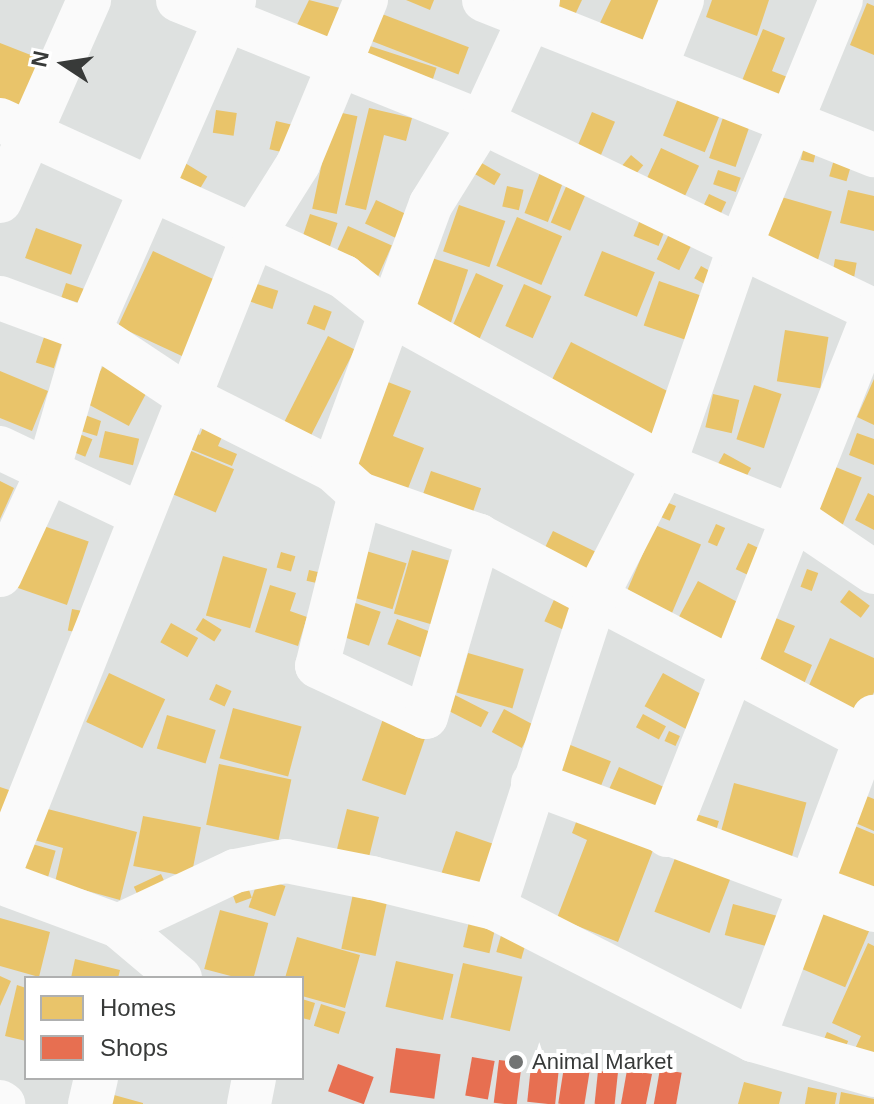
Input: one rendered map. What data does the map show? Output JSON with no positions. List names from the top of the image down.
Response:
{
  "places": ["Animal Market"],
  "legend": ["Homes", "Shops"],
  "north": "left"
}
